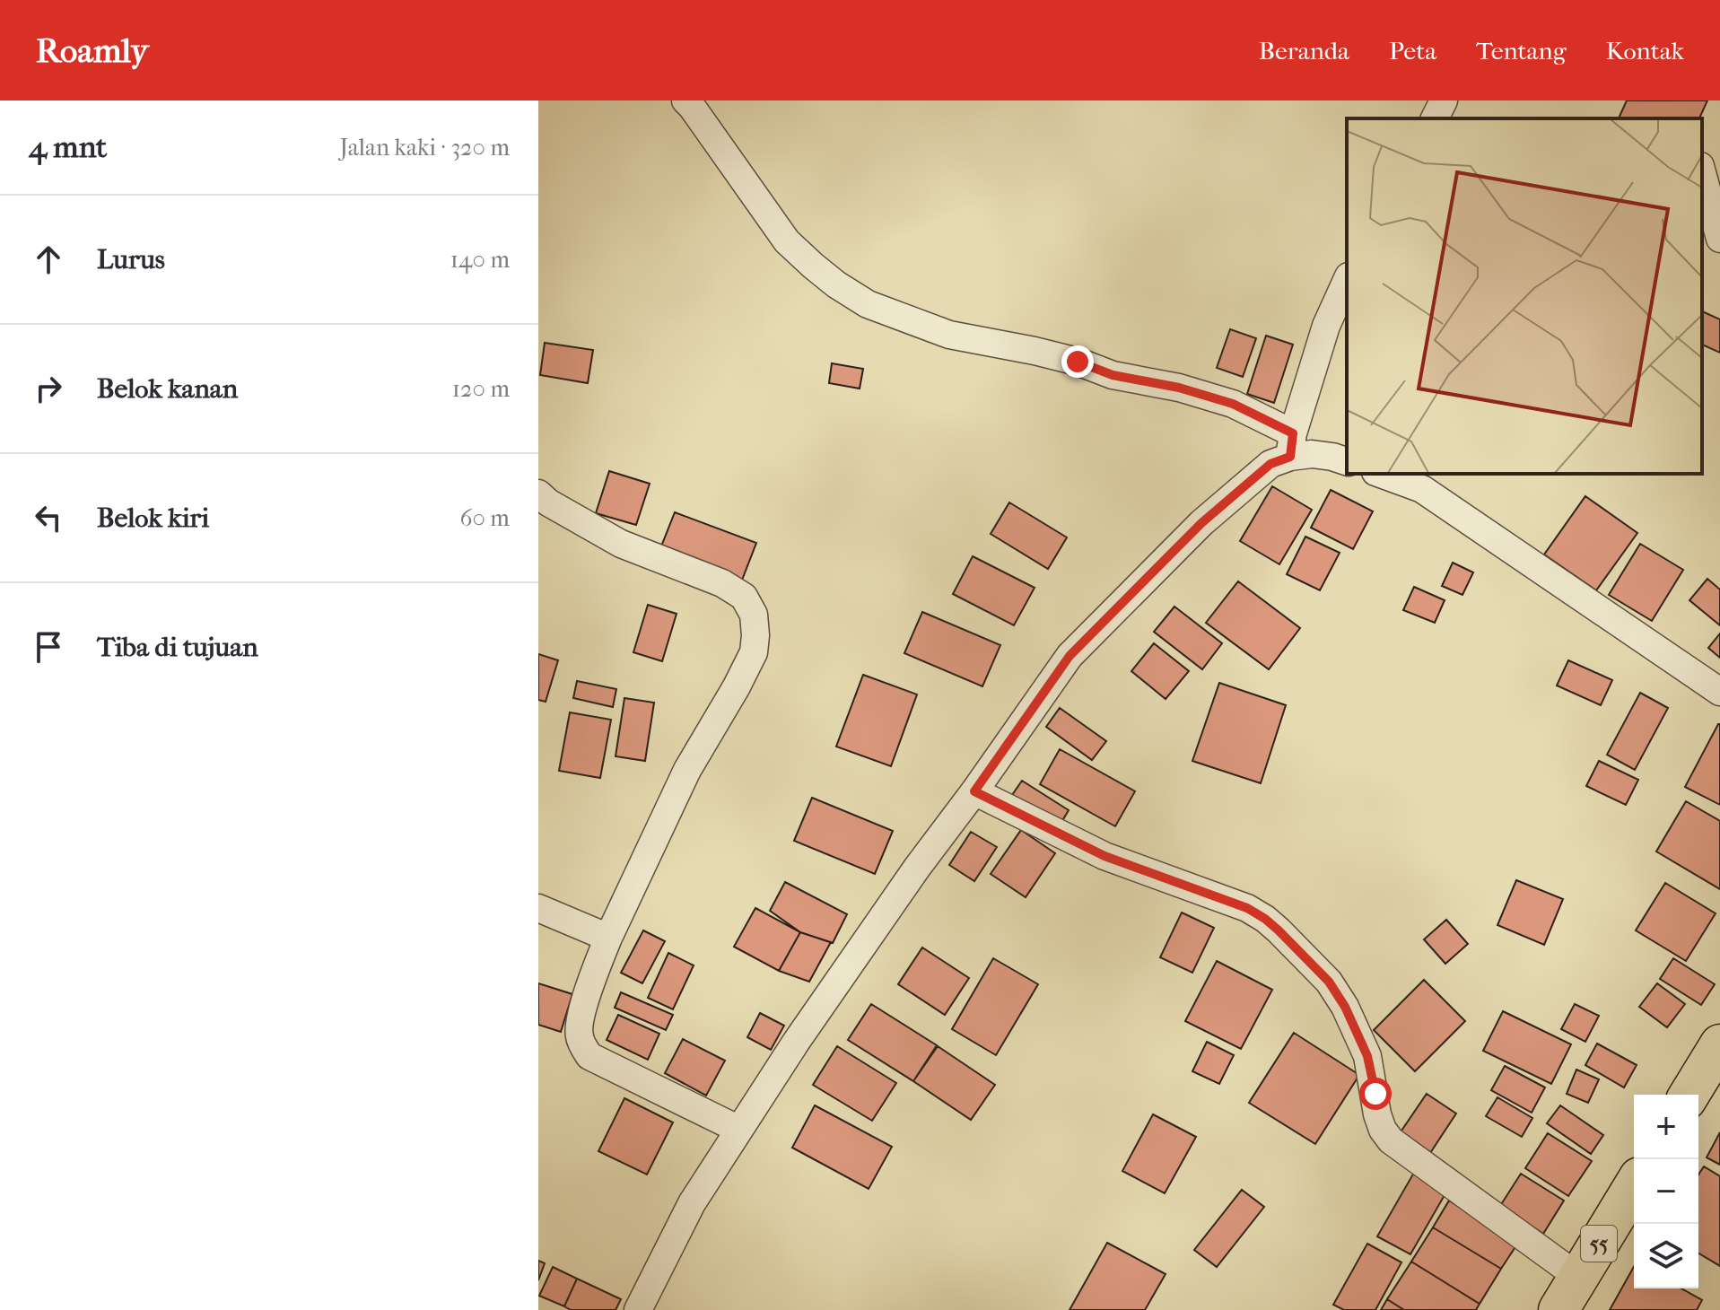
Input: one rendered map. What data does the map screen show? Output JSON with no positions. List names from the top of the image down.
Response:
{
  "streets": {
    "highway": ["55"]
  },
  "page": {
    "header": "Roamly",
    "nav": [
      "Beranda",
      "Peta",
      "Tentang",
      "Kontak"
    ],
    "heading": ["4 mnt", "Jalan kaki · 320 m"],
    "list": [
      ["Lurus", "140 m"],
      ["Belok kanan", "120 m"],
      ["Belok kiri", "60 m"],
      "Tiba di tujuan"
    ],
    "map_buttons": ["+", "−"]
  }
}
